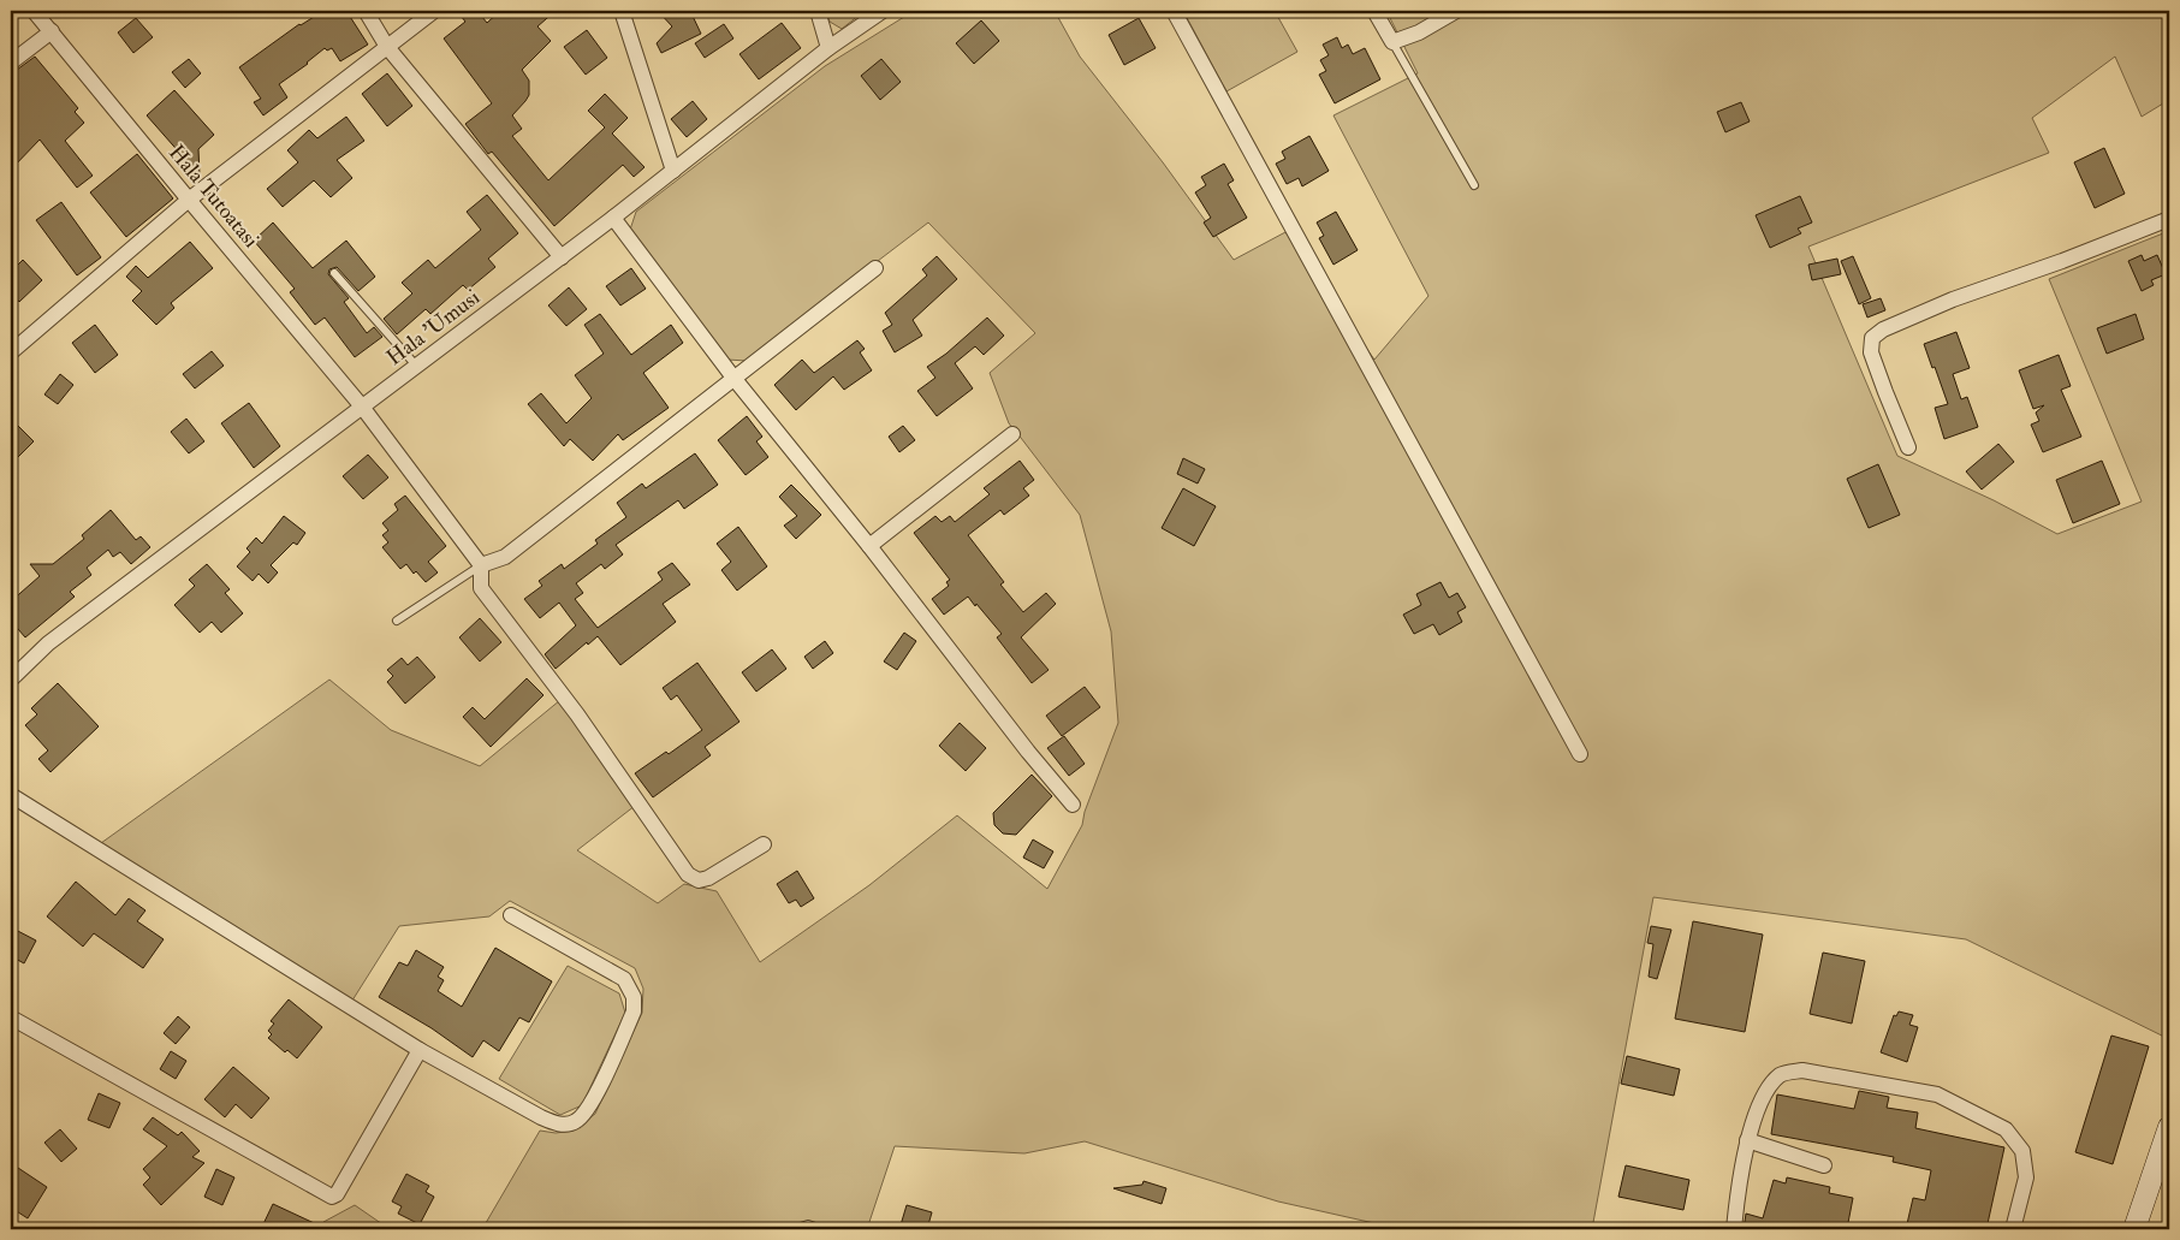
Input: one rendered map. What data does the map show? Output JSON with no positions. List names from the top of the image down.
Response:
{
  "streets": {
    "street": ["Hala Tutoatasi", "Hala 'Umusi"]
  },
  "crossings": [
    ["Hala Tutoatasi", "Hala 'Umusi"]
  ]
}
